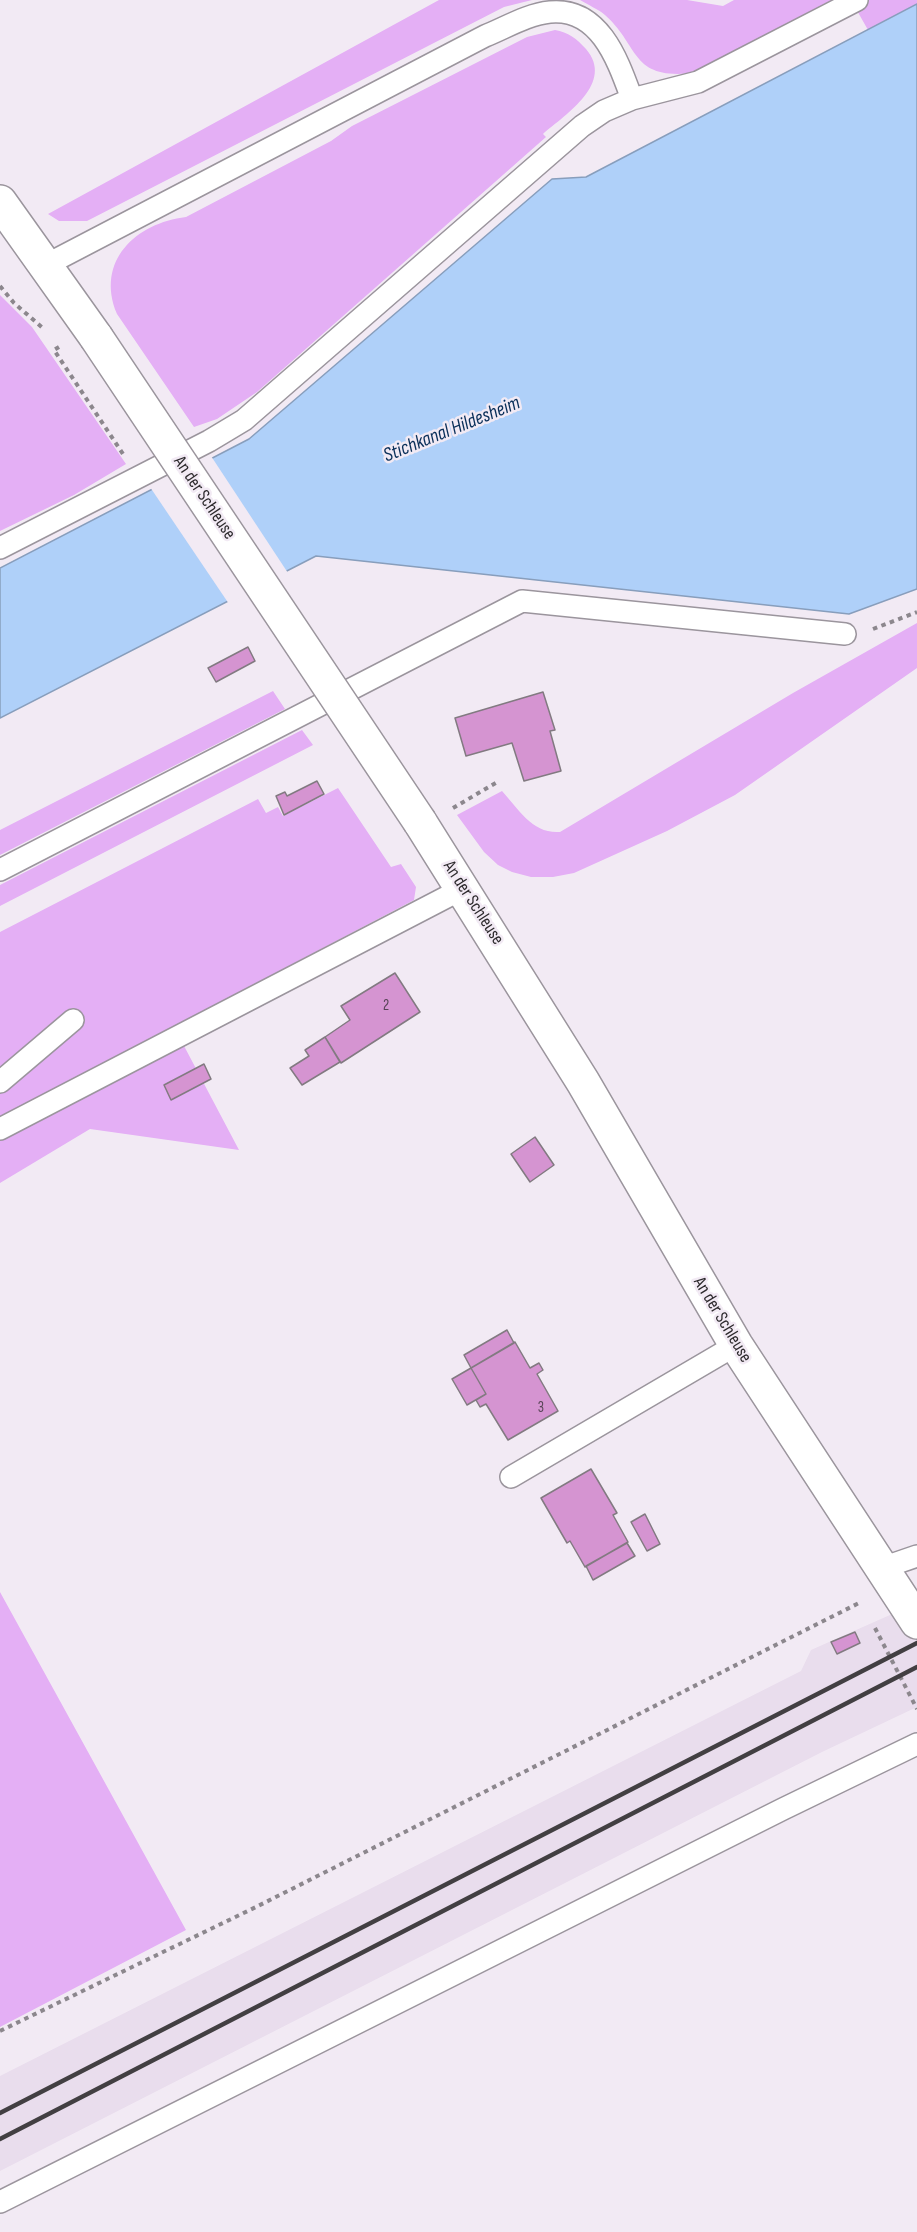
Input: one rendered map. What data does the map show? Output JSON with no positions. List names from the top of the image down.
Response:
{
  "streets": {
    "main road": ["An der Schleuse"]
  },
  "water": ["Stichkanal Hildesheim"],
  "house_numbers": ["2", "3"]
}
